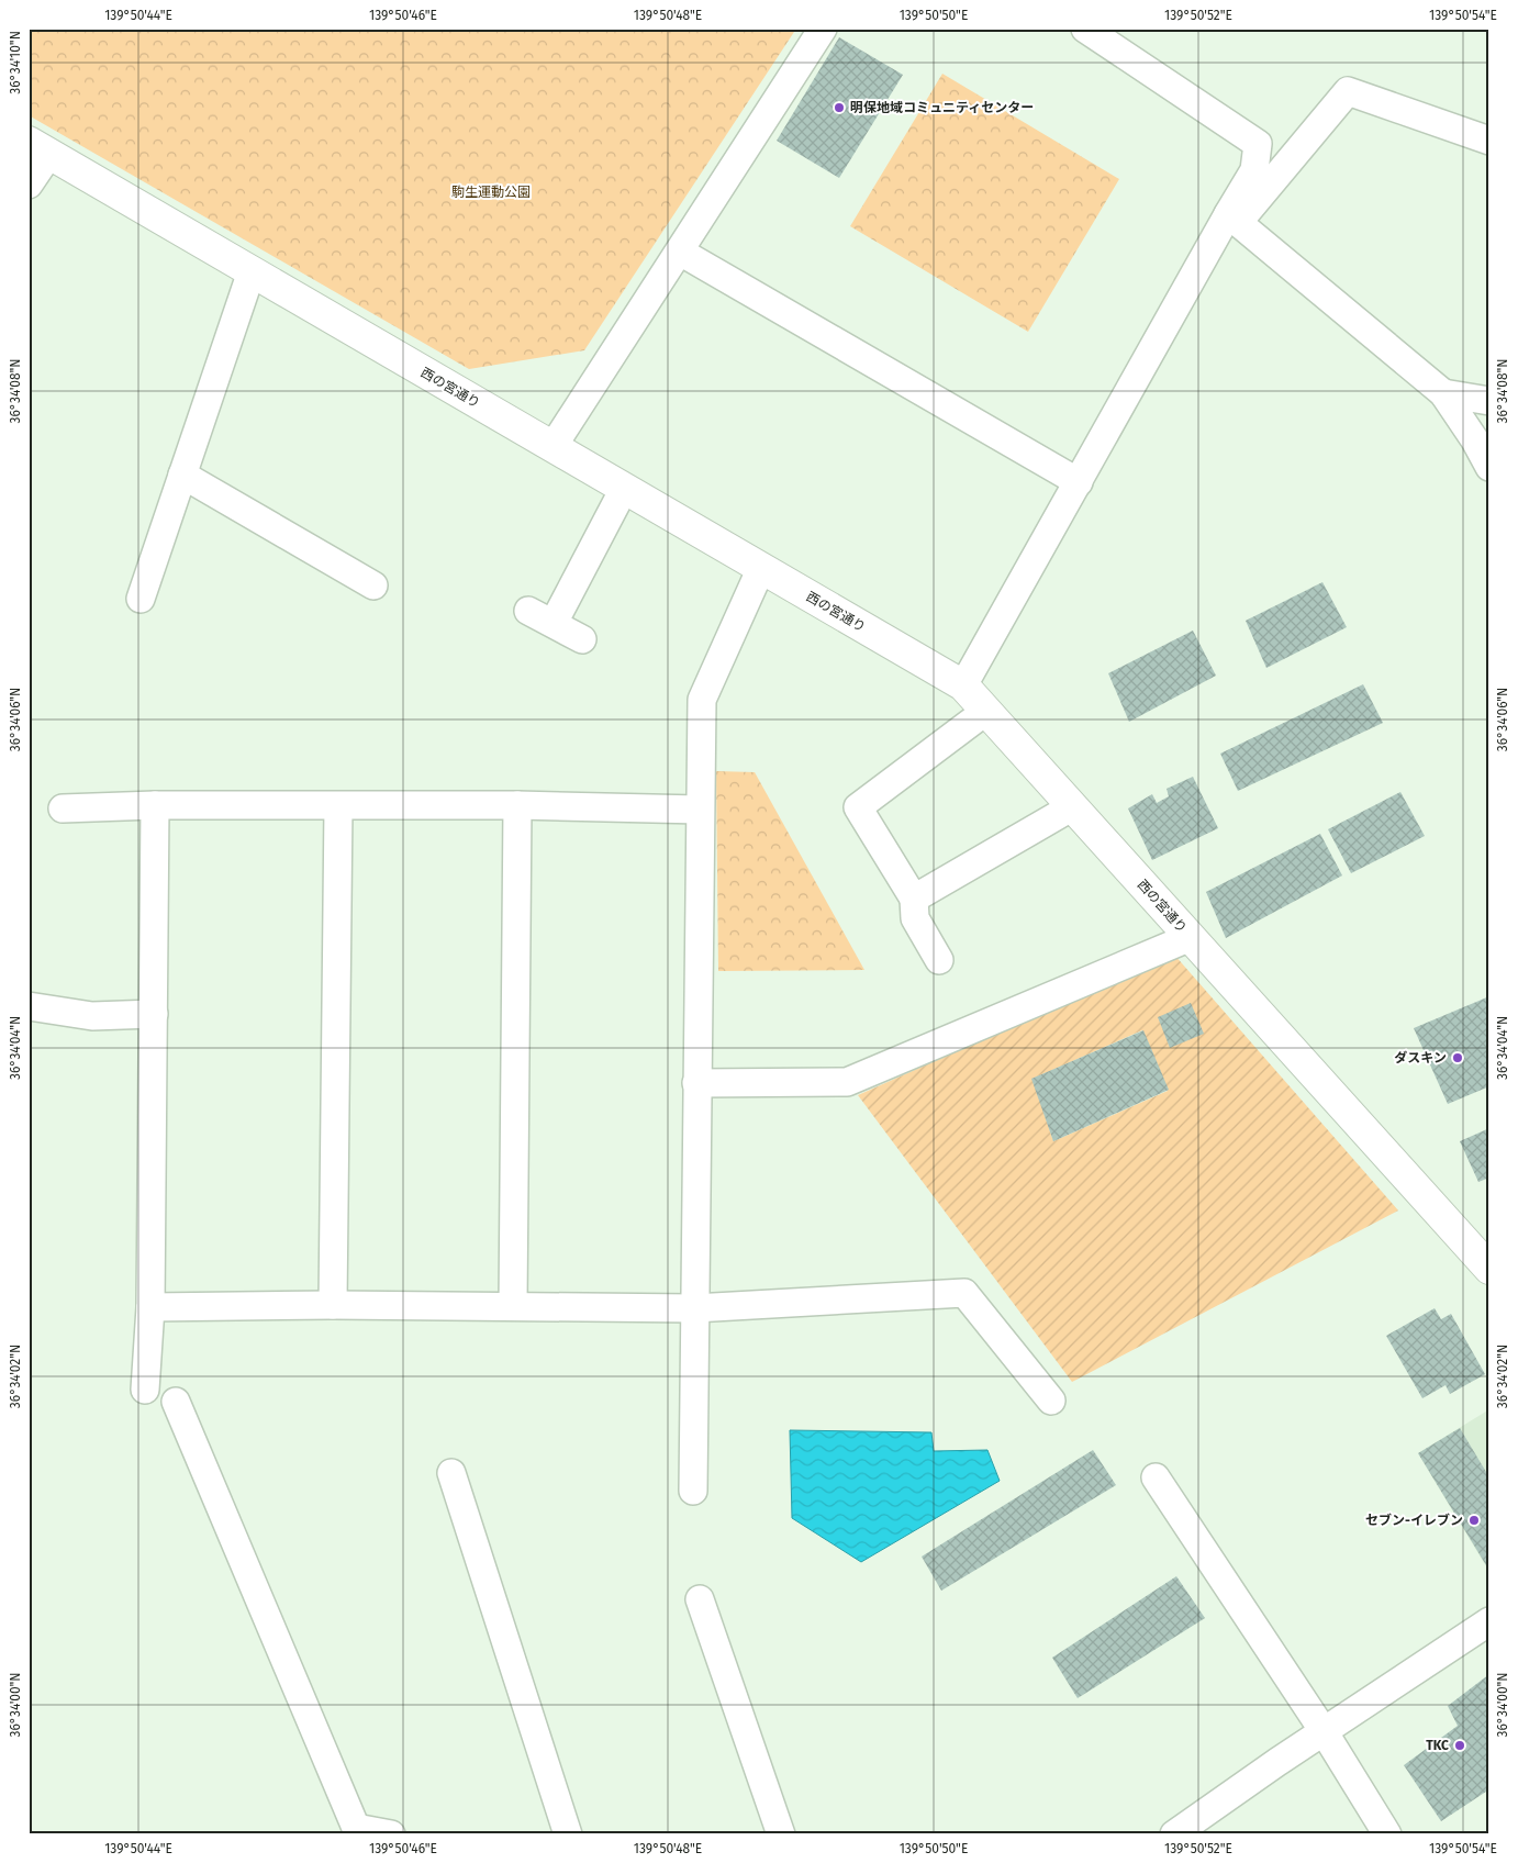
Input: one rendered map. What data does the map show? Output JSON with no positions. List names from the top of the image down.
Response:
{
  "streets": {
    "street": ["西の宮通り"]
  },
  "parks": ["駒生運動公園"],
  "places": [
    "明保地域コミュニティセンター",
    "ダスキン",
    "セブン-イレブン",
    "TKC"
  ],
  "coordinates": [
    "139°50'44\"E",
    "139°50'46\"E",
    "139°50'48\"E",
    "139°50'50\"E",
    "139°50'52\"E",
    "139°50'54\"E",
    "36°34'10\"N",
    "36°34'08\"N",
    "36°34'06\"N",
    "36°34'04\"N",
    "36°34'02\"N",
    "36°34'00\"N"
  ]
}
